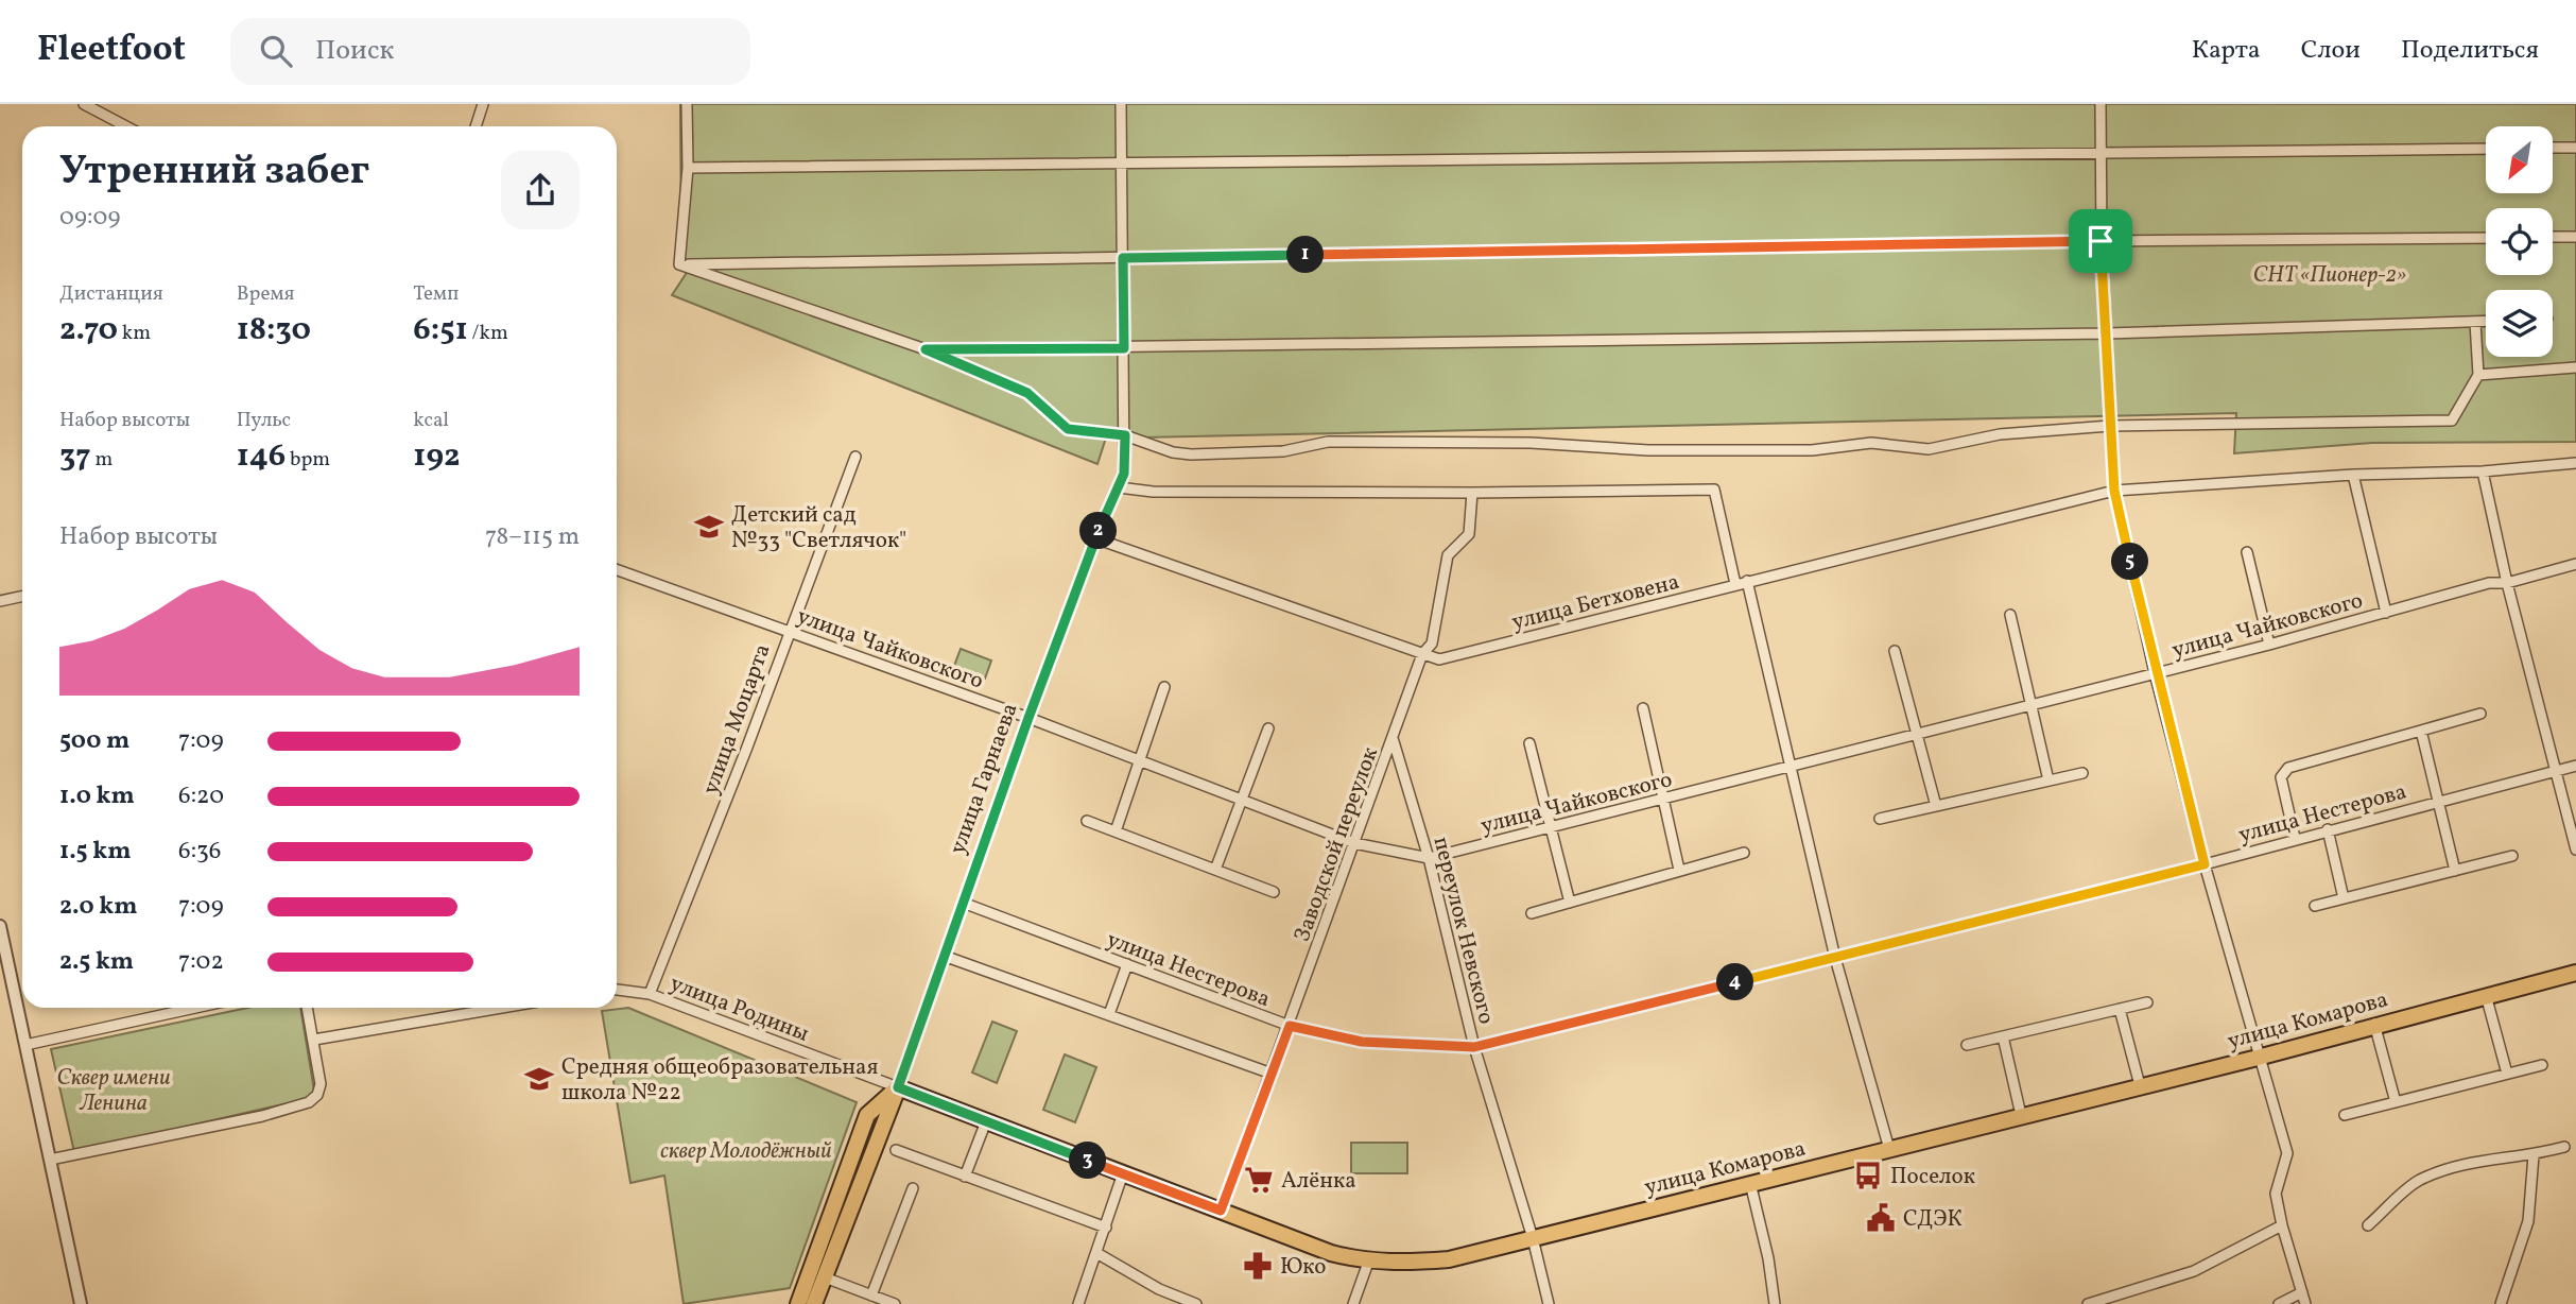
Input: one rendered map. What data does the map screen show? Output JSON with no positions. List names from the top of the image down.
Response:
{
  "streets": {
    "main road": ["улица Гарнаева", "улица Комарова"],
    "street": [
      "улица Бетховена",
      "улица Чайковского",
      "улица Моцарта",
      "улица Нестерова",
      "Заводской переулок",
      "переулок Невского",
      "улица Родины"
    ]
  },
  "crossings": [
    ["улица Бетховена", "улица Гарнаева"],
    ["улица Бетховена", "Заводской переулок"],
    ["улица Чайковского", "улица Моцарта"],
    ["улица Чайковского", "улица Гарнаева"],
    ["улица Чайковского", "Заводской переулок"],
    ["улица Чайковского", "переулок Невского"],
    ["улица Моцарта", "улица Родины"],
    ["улица Гарнаева", "улица Нестерова"],
    ["улица Гарнаева", "улица Родины"],
    ["улица Гарнаева", "улица Комарова"],
    ["улица Нестерова", "Заводской переулок"],
    ["улица Нестерова", "переулок Невского"],
    ["Заводской переулок", "переулок Невского"],
    ["Заводской переулок", "улица Комарова"],
    ["переулок Невского", "улица Комарова"],
    ["улица Родины", "улица Комарова"]
  ],
  "parks": ["СНТ «Пионер-2»", "Сквер имени Ленина", "сквер Молодёжный"],
  "places": {
    "school or university": ["Детский сад №33 \"Светлячок\"", "Средняя общеобразовательная школа №22"],
    "bus stop": ["Поселок"],
    "supermarket": ["Алёнка"],
    "public building": ["СДЭК"],
    "pharmacy": ["Юко"]
  },
  "north": "bottom left",
  "page": {
    "header": "Fleetfoot",
    "search": "Поиск",
    "nav": ["Карта", "Слои", "Поделиться"],
    "heading": ["Утренний забег", "09:09"],
    "pins": [
      "1",
      "2",
      "5",
      "4",
      "3"
    ],
    "stats": [
      ["Дистанция", "2.70 km"],
      ["Время", "18:30"],
      ["Темп", "6:51 /km"],
      ["Набор высоты", "37 m"],
      ["Пульс", "146 bpm"],
      ["kcal", "192"]
    ],
    "chart": ["Набор высоты", "78–115 m"],
    "list": [
      {
        "name": "500 m",
        "note": "7:09"
      },
      {
        "name": "1.0 km",
        "note": "6:20"
      },
      {
        "name": "1.5 km",
        "note": "6:36"
      },
      {
        "name": "2.0 km",
        "note": "7:09"
      },
      {
        "name": "2.5 km",
        "note": "7:02"
      }
    ]
  }
}
